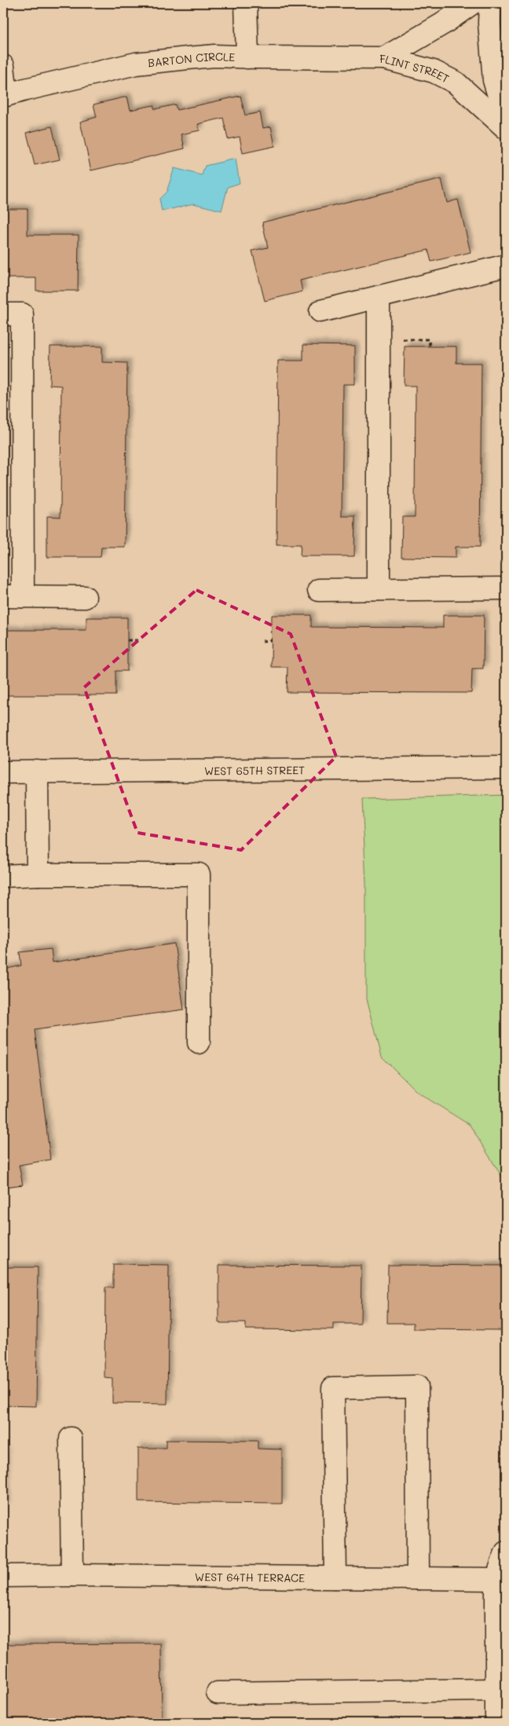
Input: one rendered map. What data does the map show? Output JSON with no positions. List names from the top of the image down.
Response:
{
  "streets": {
    "street": [
      "BARTON CIRCLE",
      "FLINT STREET",
      "WEST 65TH STREET",
      "WEST 64TH TERRACE"
    ]
  },
  "crossings": [
    ["BARTON CIRCLE", "FLINT STREET"]
  ]
}
